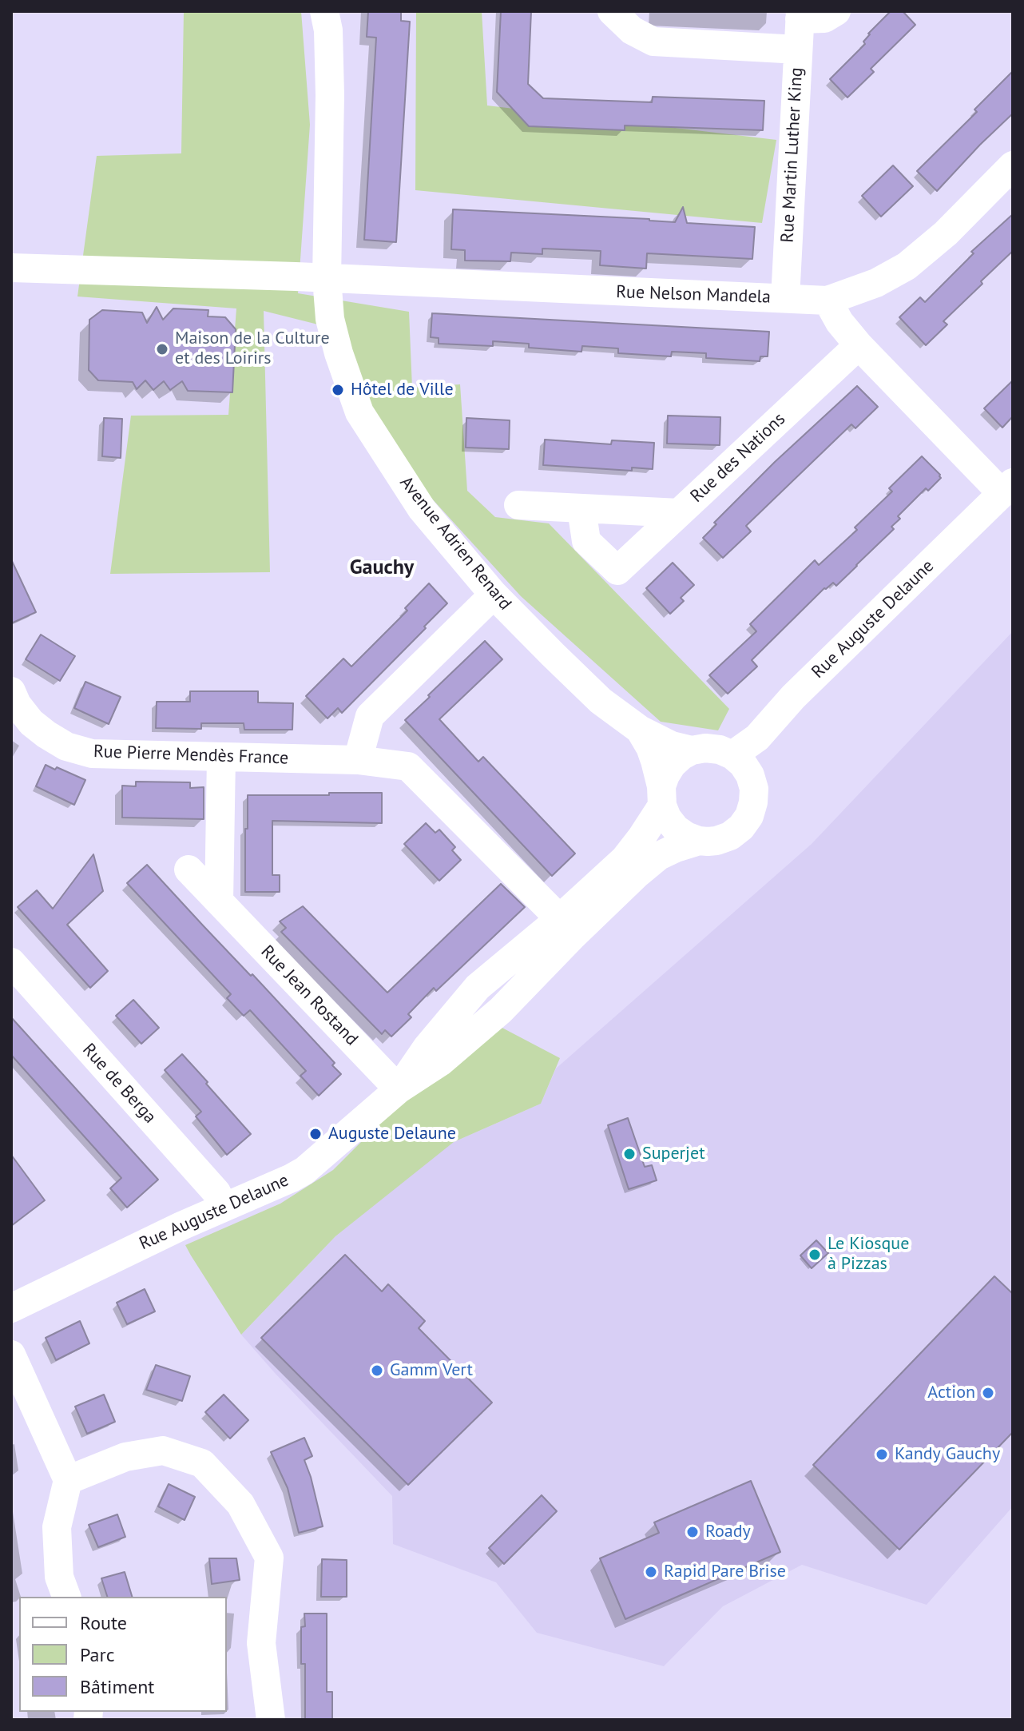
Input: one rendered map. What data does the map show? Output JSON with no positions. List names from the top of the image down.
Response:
{
  "streets": {
    "street": [
      "Rue Martin Luther King",
      "Rue Nelson Mandela",
      "Rue des Nations",
      "Avenue Adrien Renard",
      "Rue Auguste Delaune",
      "Rue Pierre Mendès France",
      "Rue Jean Rostand",
      "Rue de Berga"
    ]
  },
  "crossings": [
    ["Rue Martin Luther King", "Rue Nelson Mandela"],
    ["Rue Nelson Mandela", "Avenue Adrien Renard"],
    ["Avenue Adrien Renard", "Rue Auguste Delaune"],
    ["Rue Auguste Delaune", "Rue Pierre Mendès France"],
    ["Rue Auguste Delaune", "Rue Jean Rostand"],
    ["Rue Auguste Delaune", "Rue de Berga"]
  ],
  "districts": ["Gauchy"],
  "places": [
    "Maison de la Culture et des Loirirs",
    "Hôtel de Ville",
    "Auguste Delaune",
    "Superjet",
    "Le Kiosque à Pizzas",
    "Gamm Vert",
    "Action",
    "Kandy Gauchy",
    "Roady",
    "Rapid Pare Brise"
  ],
  "legend": ["Route", "Parc", "Bâtiment"]
}
